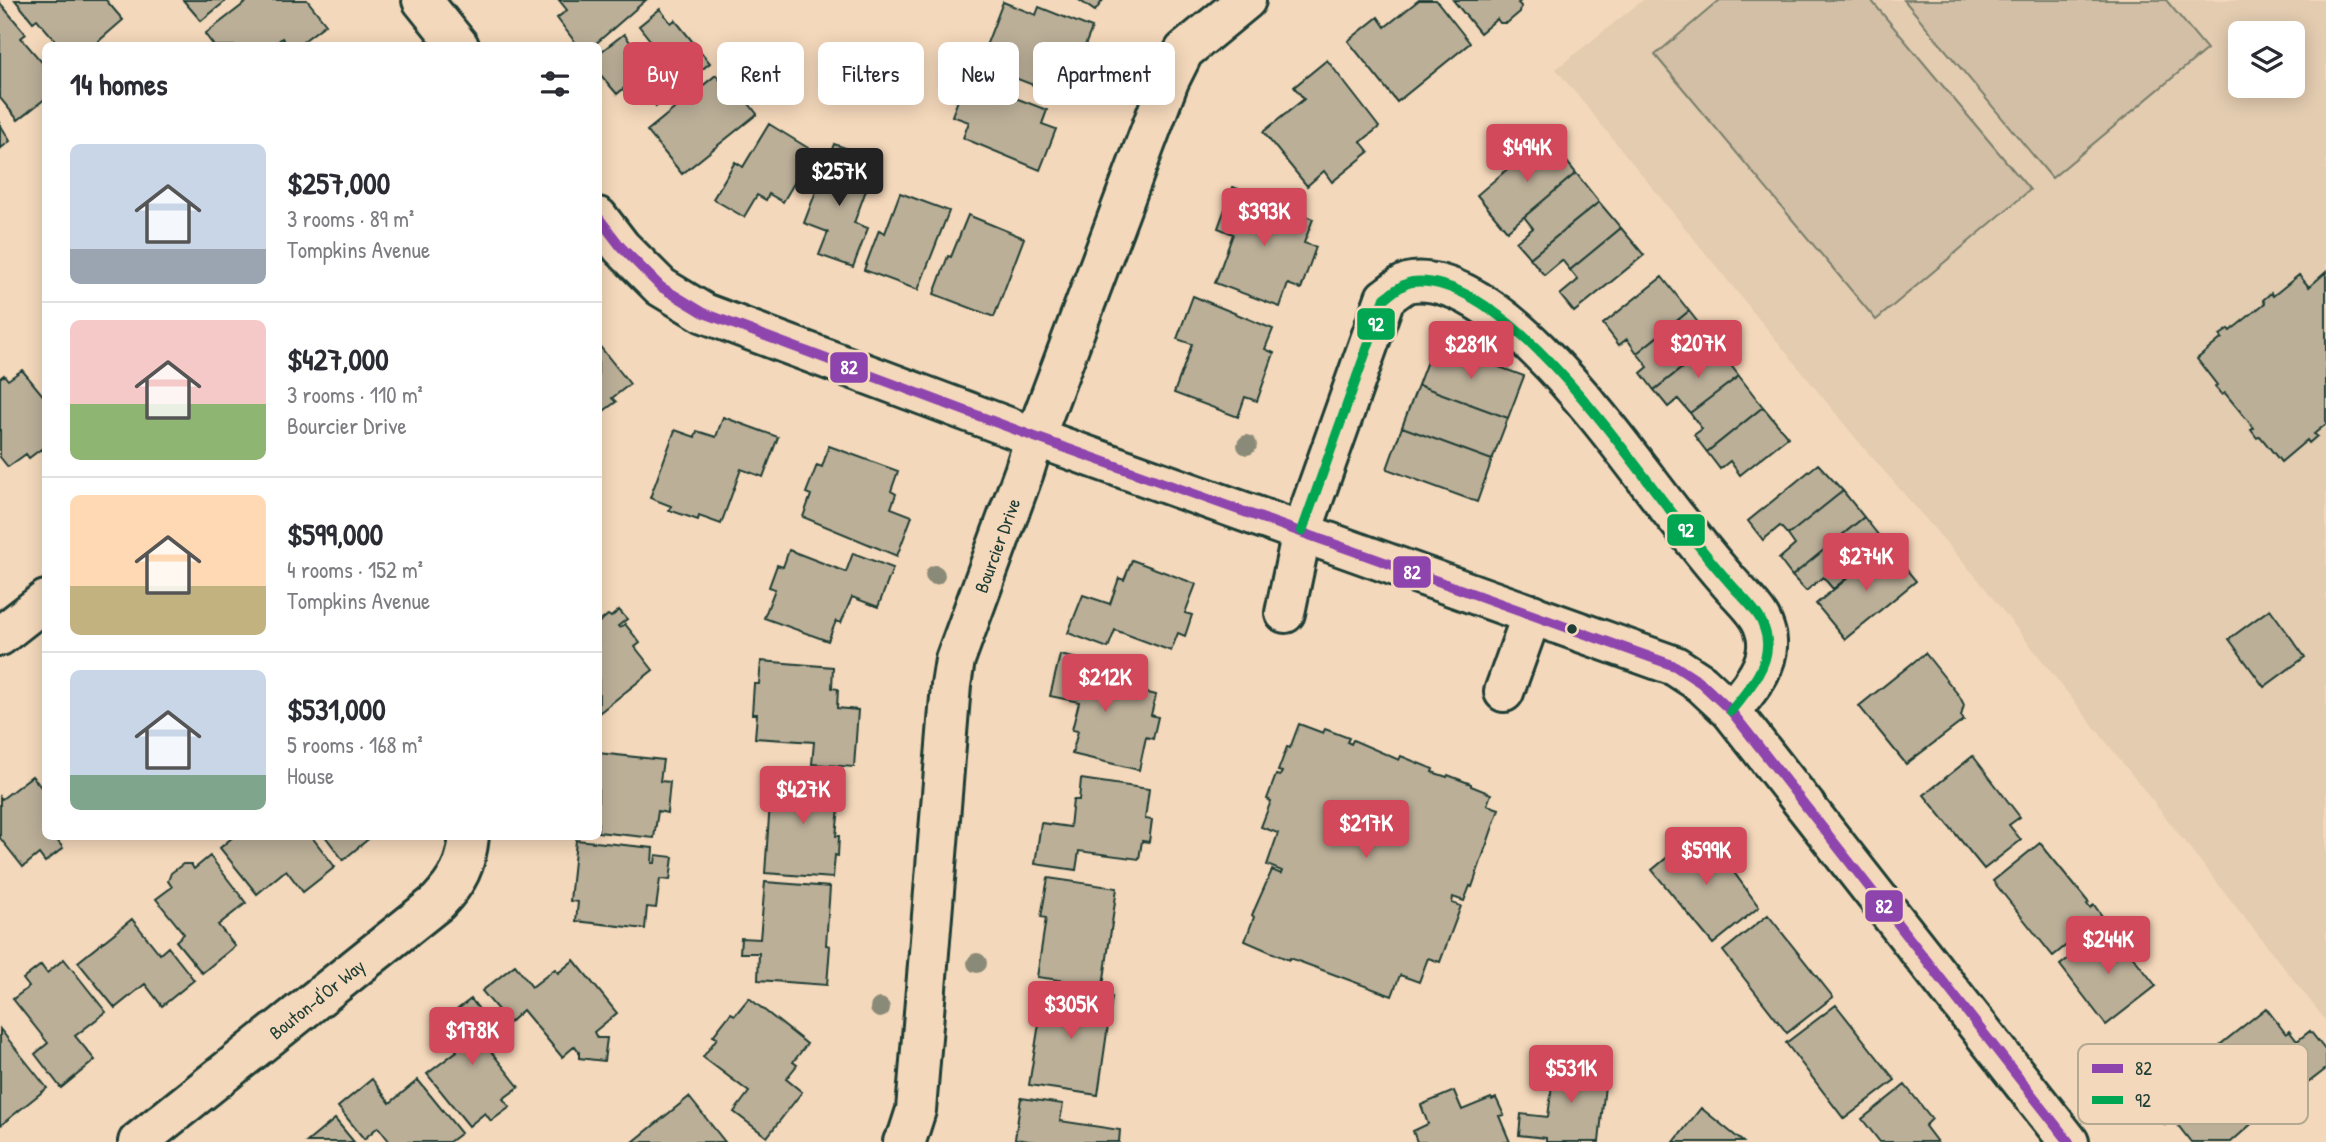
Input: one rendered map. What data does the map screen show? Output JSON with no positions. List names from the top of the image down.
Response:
{
  "streets": {
    "street": ["Bourcier Drive", "Bouton-d'Or Way"]
  },
  "lines": ["transit line 82", "transit line 92"],
  "legend": ["82", "92"],
  "page": {
    "chip": [
      "Buy",
      "Rent",
      "Filters",
      "New",
      "Apartment"
    ],
    "heading": "14 homes",
    "price": [
      "$494K",
      "$257K",
      "$393K",
      "$207K",
      "$281K",
      "$274K",
      "$212K",
      "$427K",
      "$217K",
      "$599K",
      "$244K",
      "$305K",
      "$178K",
      "$531K"
    ],
    "list": [
      {
        "name": "$257,000",
        "note": "3 rooms · 89 m² · Tompkins Avenue"
      },
      {
        "name": "$427,000",
        "note": "3 rooms · 110 m² · Bourcier Drive"
      },
      {
        "name": "$599,000",
        "note": "4 rooms · 152 m² · Tompkins Avenue"
      },
      {
        "name": "$531,000",
        "note": "5 rooms · 168 m² · House"
      }
    ]
  }
}
